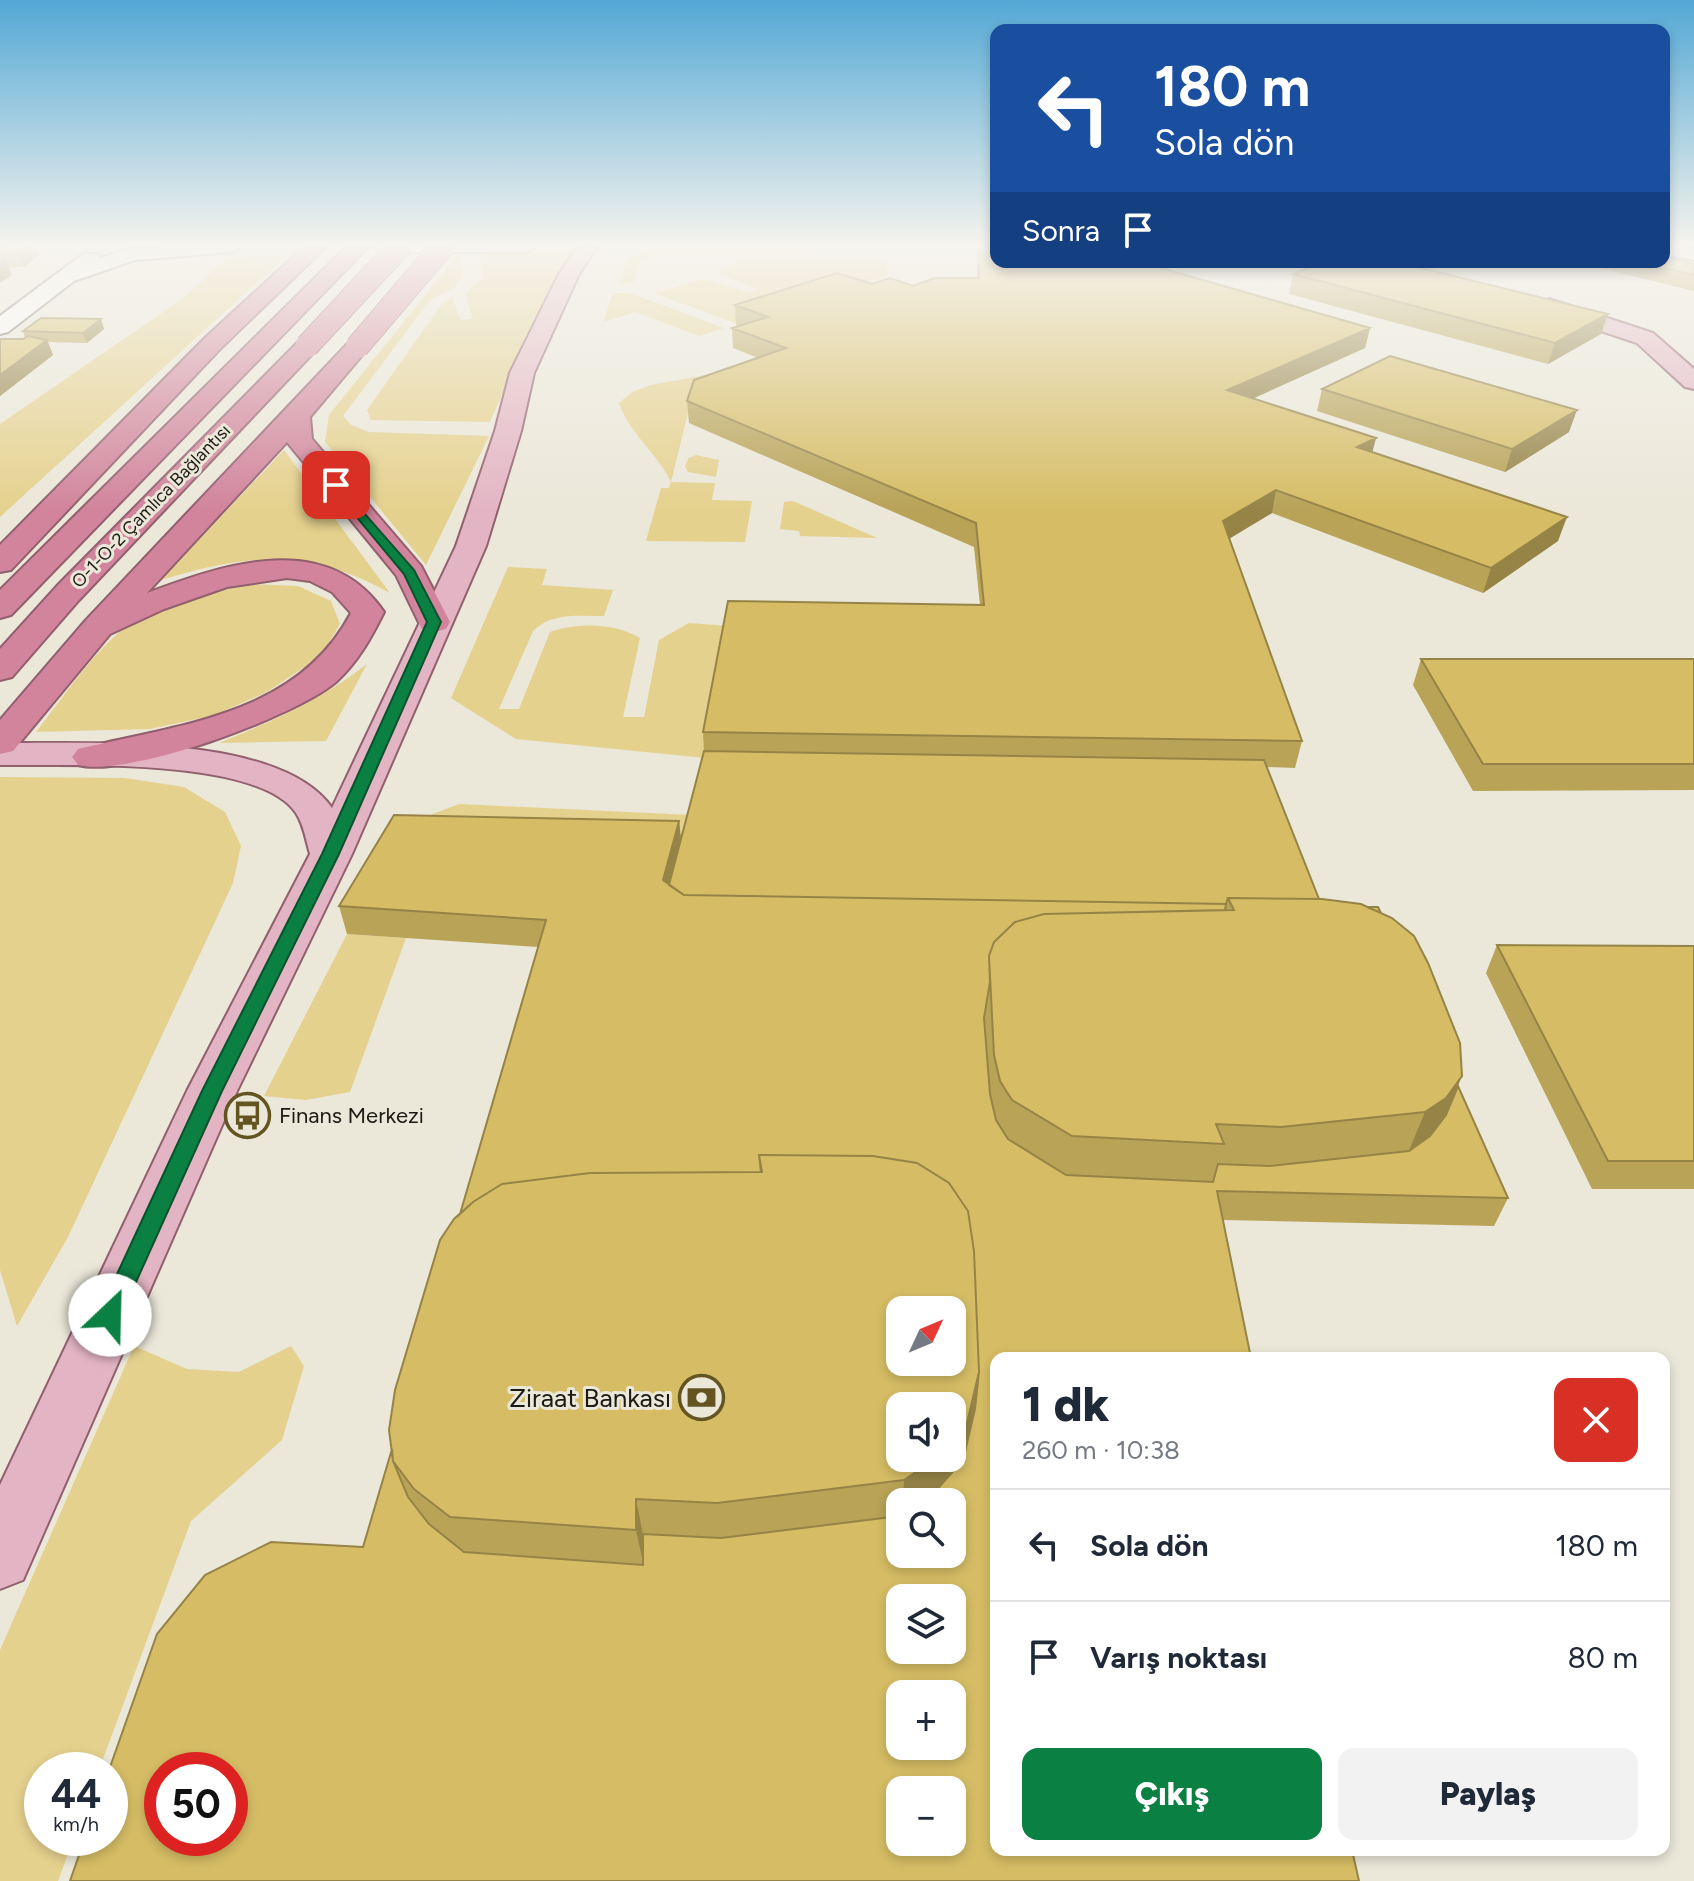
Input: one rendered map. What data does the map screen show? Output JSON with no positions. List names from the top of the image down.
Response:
{
  "streets": {
    "highway": ["O-1-O-2 Çamlıca Bağlantısı"]
  },
  "places": {
    "bus stop": ["Finans Merkezi"],
    "bank": ["Ziraat Bankası"]
  },
  "north": "top right",
  "page": {
    "turn": ["180 m", "Sola dön"],
    "then": "Sonra",
    "map_buttons": ["+", "−"],
    "heading": ["1 dk", "260 m · 10:38"],
    "list": [
      {
        "name": "Sola dön",
        "value": "180 m"
      },
      {
        "name": "Varış noktası",
        "value": "80 m"
      }
    ],
    "buttons": ["Çıkış", "Paylaş"],
    "speed": "44 km/h",
    "limit": "50"
  }
}
